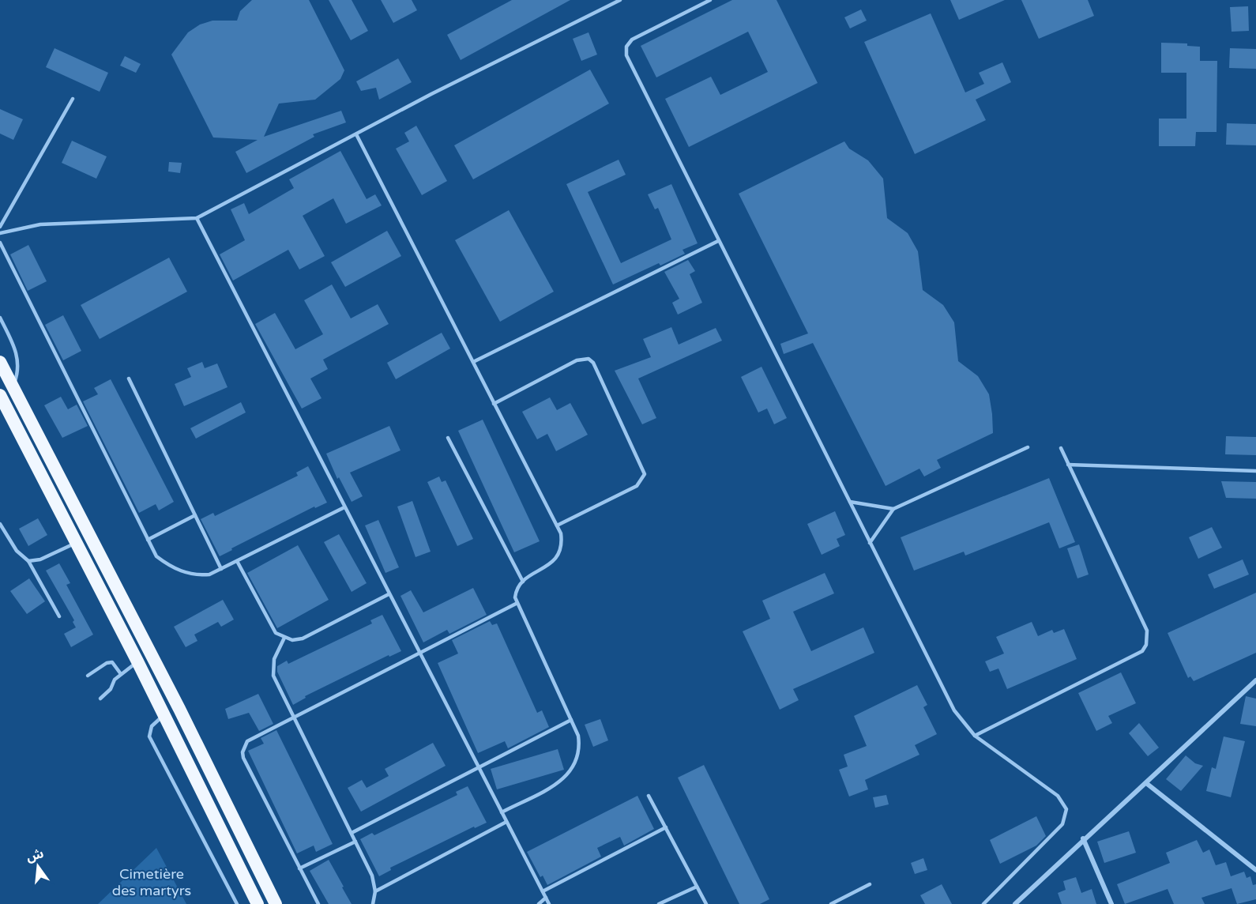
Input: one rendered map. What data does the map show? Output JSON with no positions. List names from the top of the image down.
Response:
{
  "parks": ["Cimetière des martyrs"],
  "north": "top"
}
